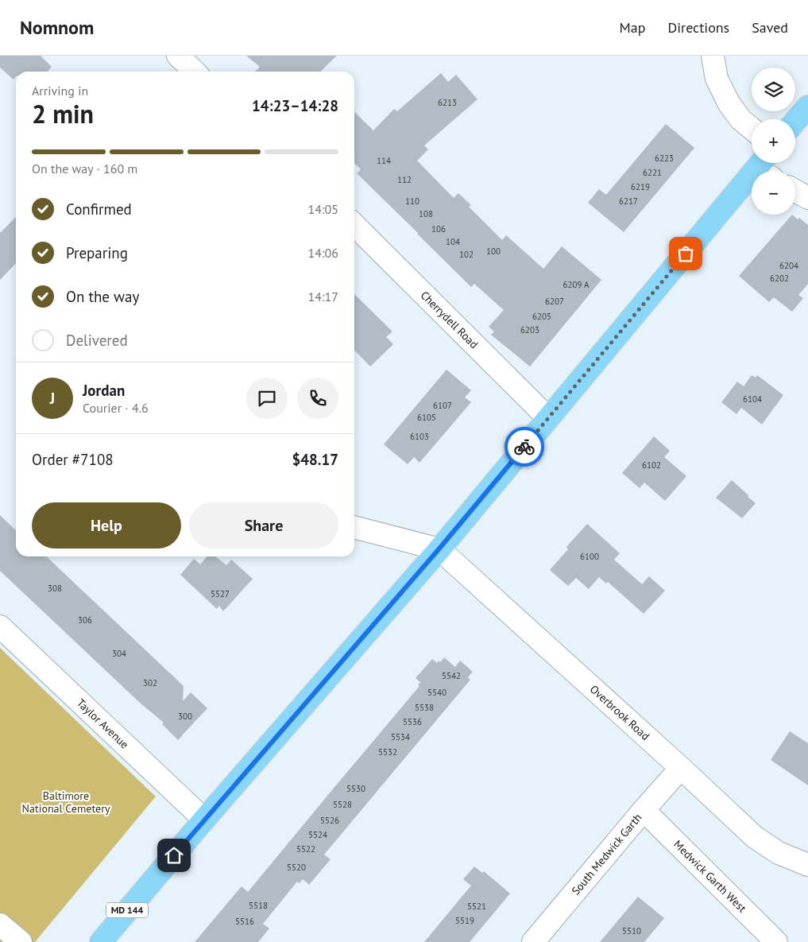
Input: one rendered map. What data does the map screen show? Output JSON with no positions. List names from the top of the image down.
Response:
{
  "streets": {
    "main road": ["MD 144"],
    "street": [
      "Cherrydell Road",
      "Overbrook Road",
      "Taylor Avenue",
      "South Medwick Garth",
      "Medwick Garth West"
    ]
  },
  "crossings": [
    ["Cherrydell Road", "MD 144"],
    ["Overbrook Road", "South Medwick Garth"],
    ["Overbrook Road", "MD 144"],
    ["Taylor Avenue", "MD 144"],
    ["South Medwick Garth", "Medwick Garth West"]
  ],
  "parks": ["Baltimore National Cemetery"],
  "house_numbers": [
    "6213",
    "6223",
    "114",
    "6221",
    "112",
    "6219",
    "110",
    "6217",
    "108",
    "106",
    "104",
    "100",
    "102",
    "6204",
    "6202",
    "6209 A",
    "6207",
    "6205",
    "6203",
    "6104",
    "6107",
    "6105",
    "6103",
    "6102",
    "6100",
    "308",
    "5527",
    "306",
    "304",
    "5542",
    "302",
    "5540",
    "5538",
    "300",
    "5536",
    "5534",
    "5532",
    "5530",
    "5528",
    "5526",
    "5524",
    "5522",
    "5520",
    "5518",
    "5521",
    "5519",
    "5516",
    "5510"
  ],
  "page": {
    "header": "Nomnom",
    "nav": ["Map", "Directions", "Saved"],
    "map_buttons": ["+", "−"],
    "heading": ["2 min", "Arriving in", "14:23–14:28"],
    "panel": [
      "Jordan",
      "Courier · 4.6",
      "Order #7108",
      "$48.17"
    ],
    "bar": "On the way · 160 m",
    "list": [
      ["Confirmed", "14:05"],
      ["Preparing", "14:06"],
      ["On the way", "14:17"],
      "Delivered"
    ],
    "round": "J",
    "buttons": ["Help", "Share"]
  }
}
